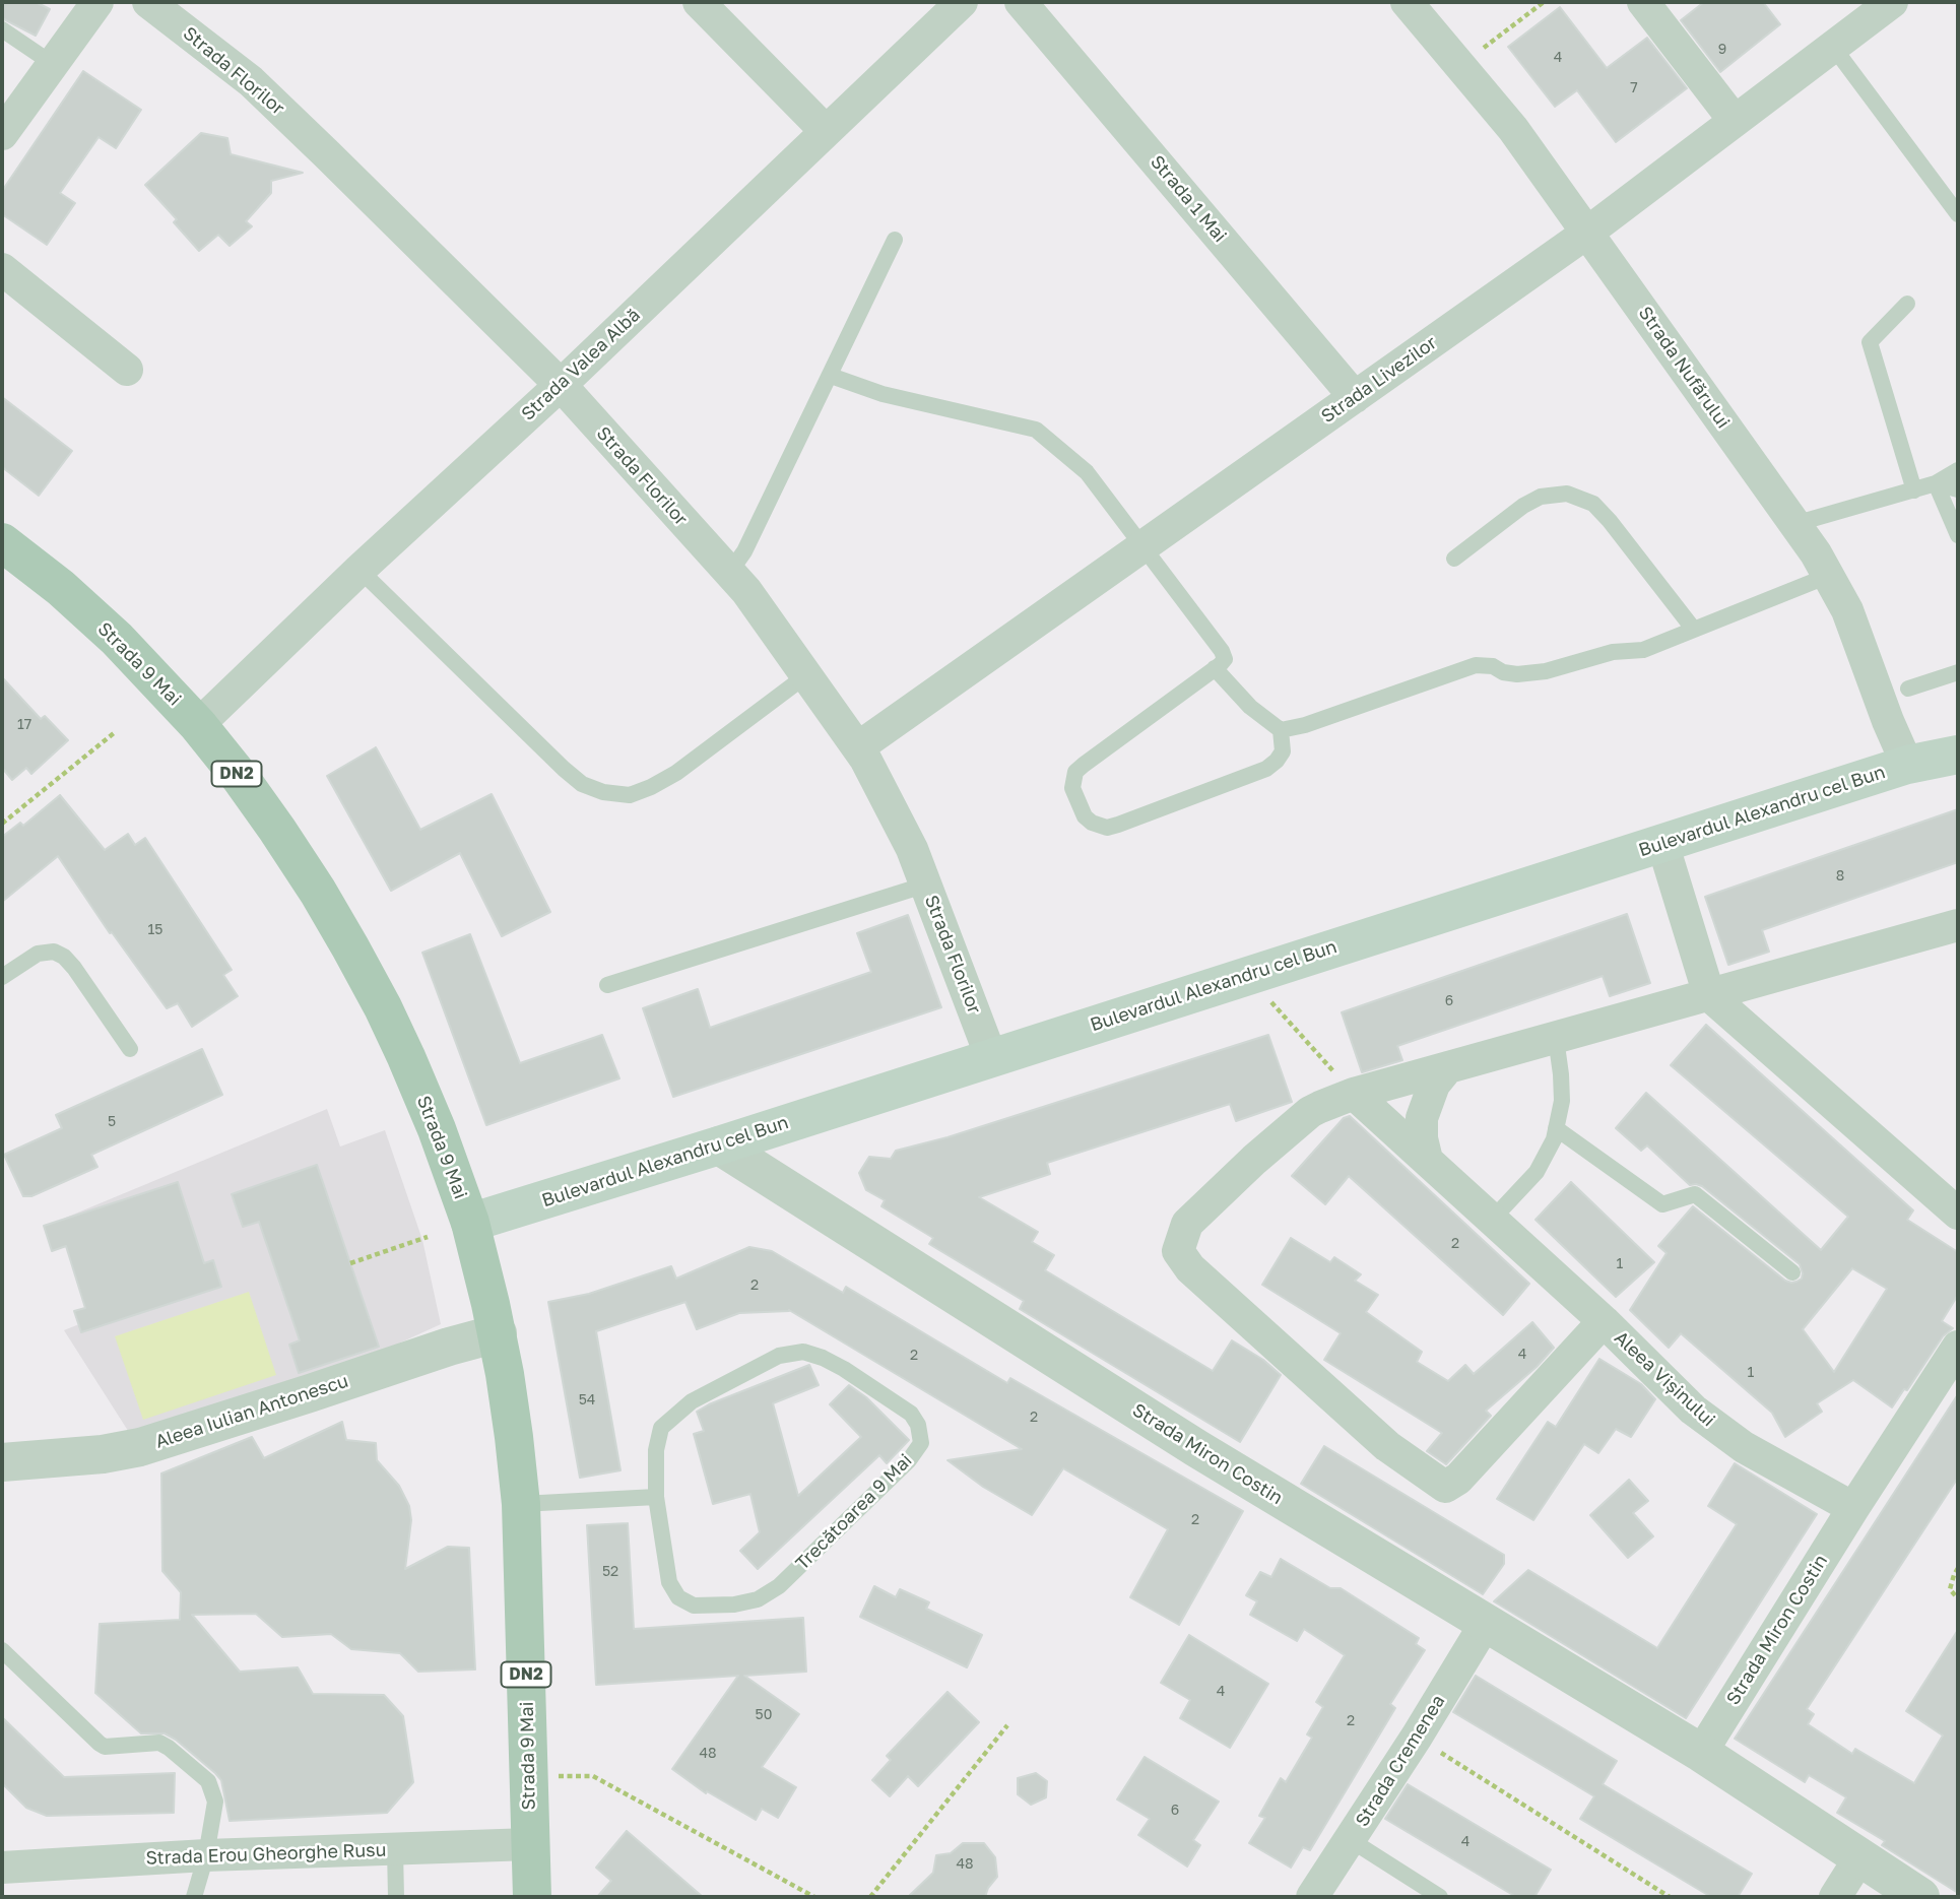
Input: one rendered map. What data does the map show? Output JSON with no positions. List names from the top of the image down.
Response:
{
  "streets": {
    "main road": ["Strada 9 Mai", "DN2", "Bulevardul Alexandru cel Bun"],
    "street": [
      "Strada Florilor",
      "Strada 1 Mai",
      "Strada Valea Albă",
      "Strada Nufărului",
      "Strada Livezilor",
      "Aleea Vișinului",
      "Aleea Iulian Antonescu",
      "Strada Miron Costin",
      "Strada Cremenea",
      "Strada Erou Gheorghe Rusu"
    ],
    "lane": ["Trecătoarea 9 Mai"]
  },
  "crossings": [
    ["Strada Florilor", "Strada Valea Albă"],
    ["Strada Florilor", "Strada Livezilor"],
    ["Strada Florilor", "Bulevardul Alexandru cel Bun"],
    ["Strada 1 Mai", "Strada Livezilor"],
    ["Strada Valea Albă", "Strada 9 Mai"],
    ["Strada Nufărului", "Strada Livezilor"],
    ["Strada Nufărului", "Bulevardul Alexandru cel Bun"],
    ["Strada 9 Mai", "Bulevardul Alexandru cel Bun"],
    ["Strada 9 Mai", "Aleea Iulian Antonescu"],
    ["Strada 9 Mai", "Strada Erou Gheorghe Rusu"],
    ["Bulevardul Alexandru cel Bun", "Strada Miron Costin"],
    ["Aleea Vișinului", "Strada Miron Costin"],
    ["Strada Miron Costin", "Strada Cremenea"]
  ],
  "house_numbers": [
    "9",
    "4",
    "7",
    "17",
    "8",
    "15",
    "6",
    "5",
    "2",
    "1",
    "2",
    "4",
    "2",
    "1",
    "54",
    "2",
    "2",
    "52",
    "4",
    "50",
    "2",
    "48",
    "6",
    "4",
    "48"
  ]
}
